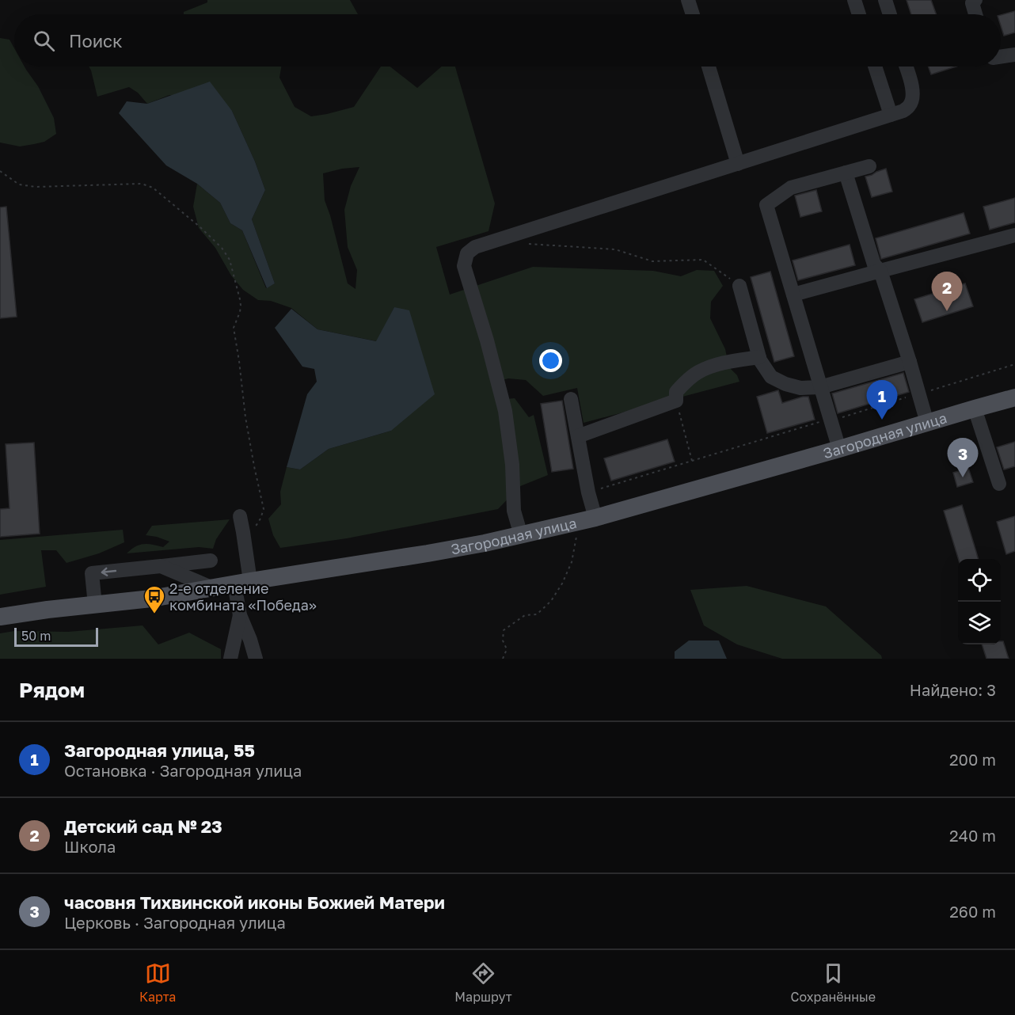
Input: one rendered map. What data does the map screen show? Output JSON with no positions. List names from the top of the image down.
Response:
{
  "streets": {
    "main road": ["Загородная улица"]
  },
  "places": {
    "bus stop": ["2-е отделение комбината «Победа»"]
  },
  "scale_bar": "50 m",
  "page": {
    "search": "Поиск",
    "pins": ["2", "1", "3"],
    "scale": "50 m",
    "heading": ["Рядом", "Найдено: 3"],
    "list": [
      {
        "mark": "1",
        "name": "Загородная улица, 55",
        "note": "Остановка · Загородная улица",
        "value": "200 m"
      },
      {
        "mark": "2",
        "name": "Детский сад № 23",
        "note": "Школа",
        "value": "240 m"
      },
      {
        "mark": "3",
        "name": "часовня Тихвинской иконы Божией Матери",
        "note": "Церковь · Загородная улица",
        "value": "260 m"
      }
    ],
    "nav": ["Карта", "Маршрут", "Сохранённые"]
  }
}
